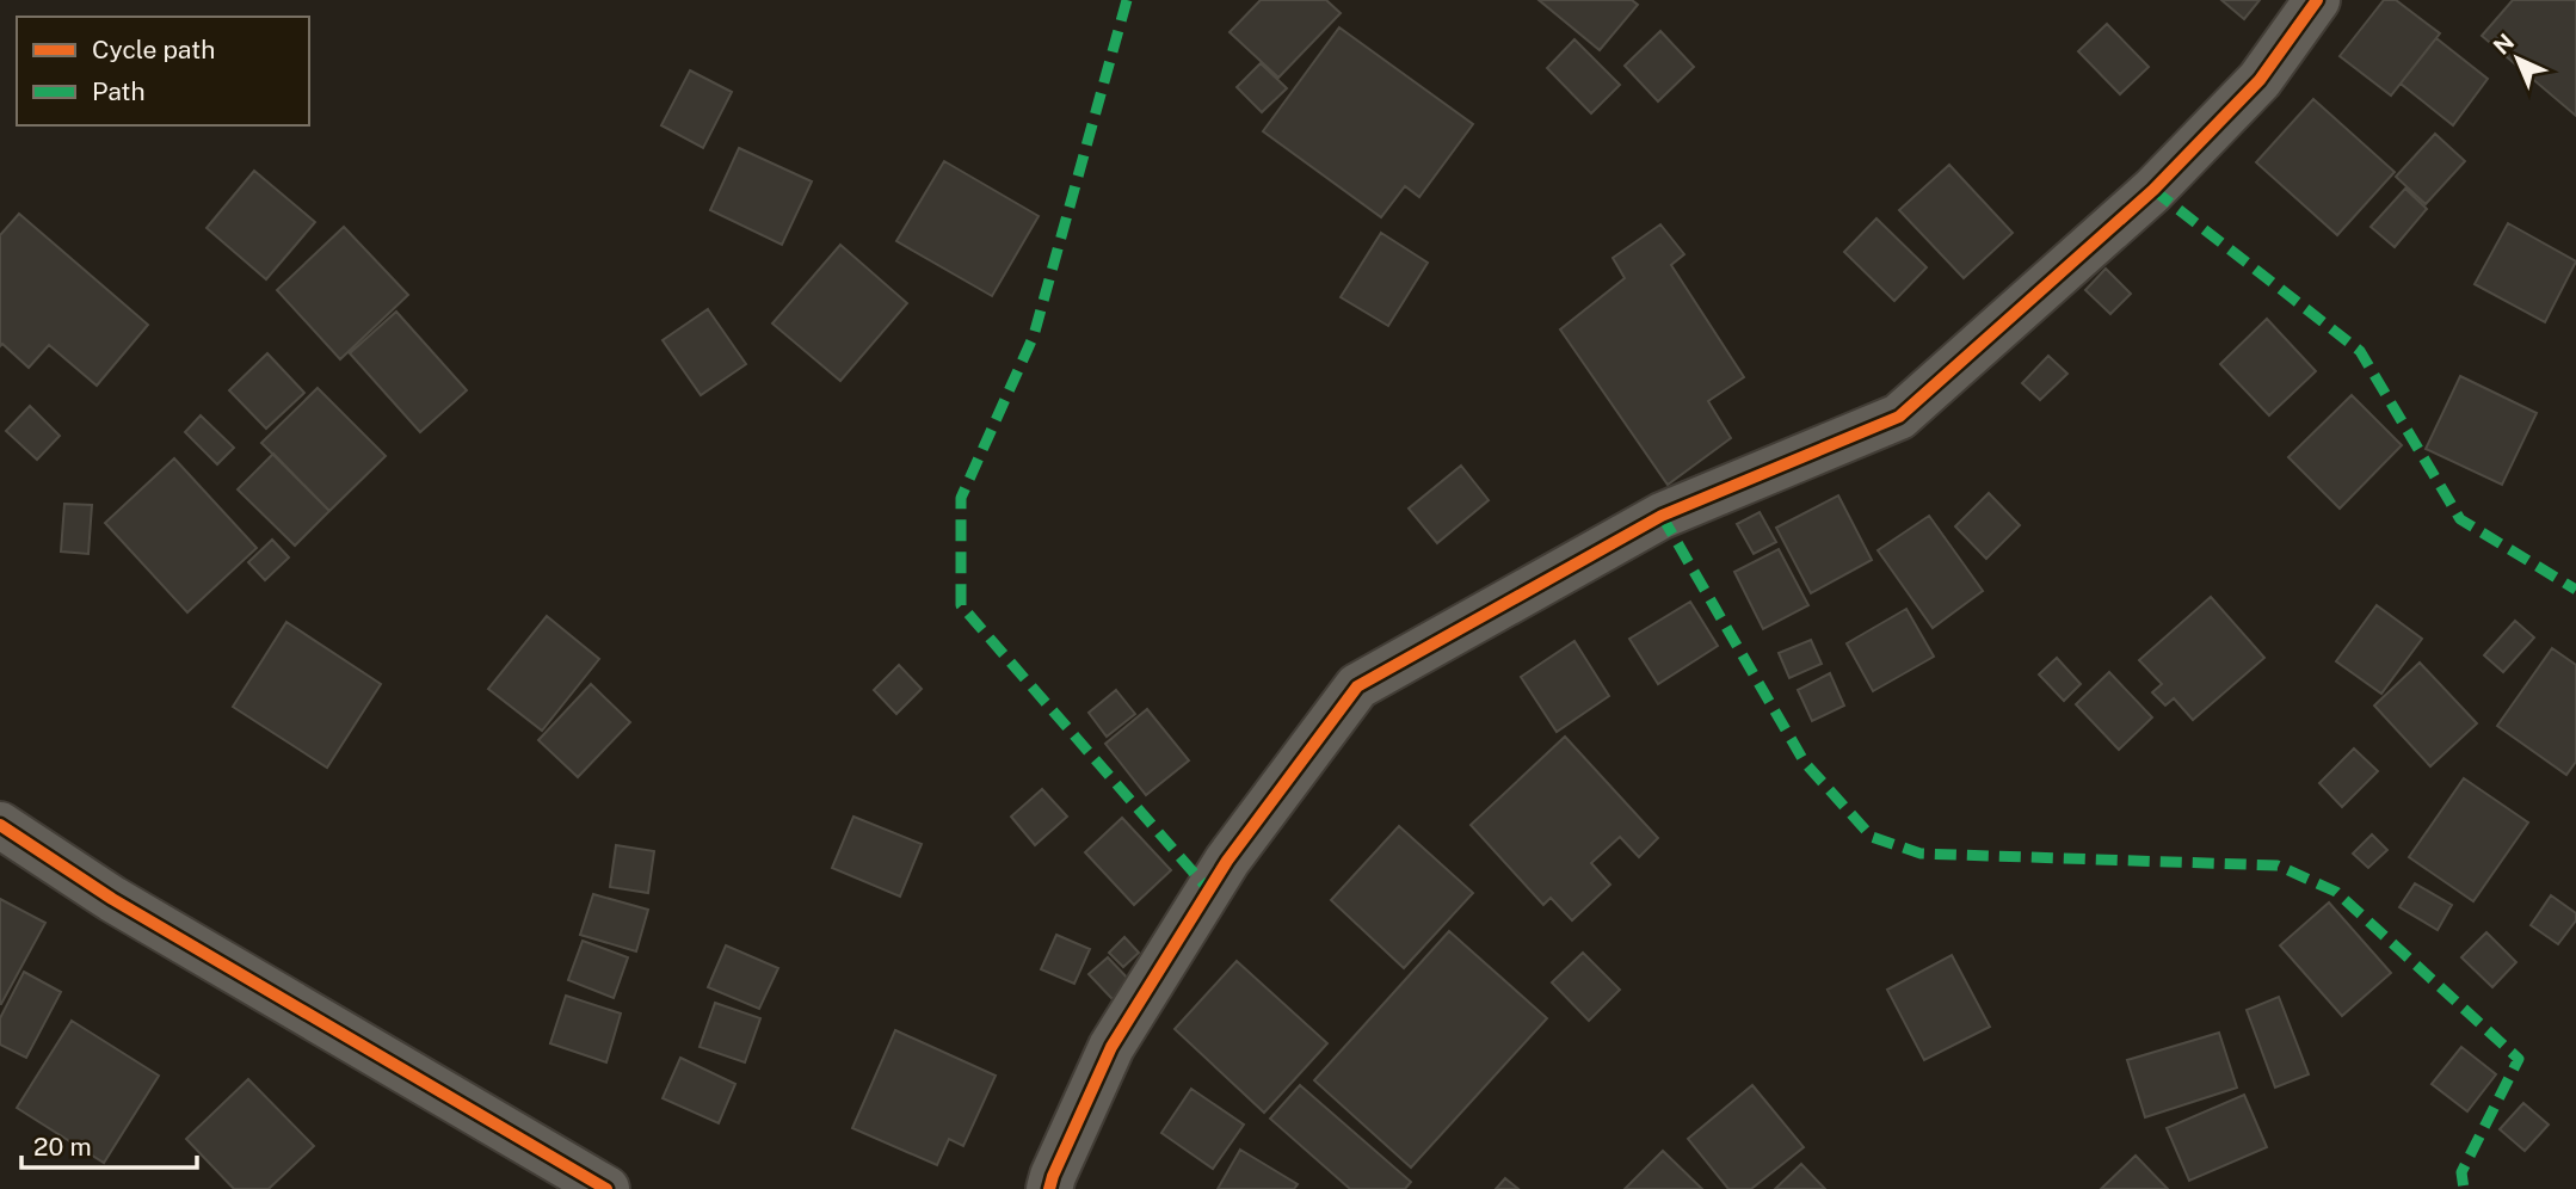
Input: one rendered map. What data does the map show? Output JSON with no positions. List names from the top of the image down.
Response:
{
  "legend": ["Cycle path", "Path"],
  "scale_bar": "20 m",
  "north": "top left"
}
